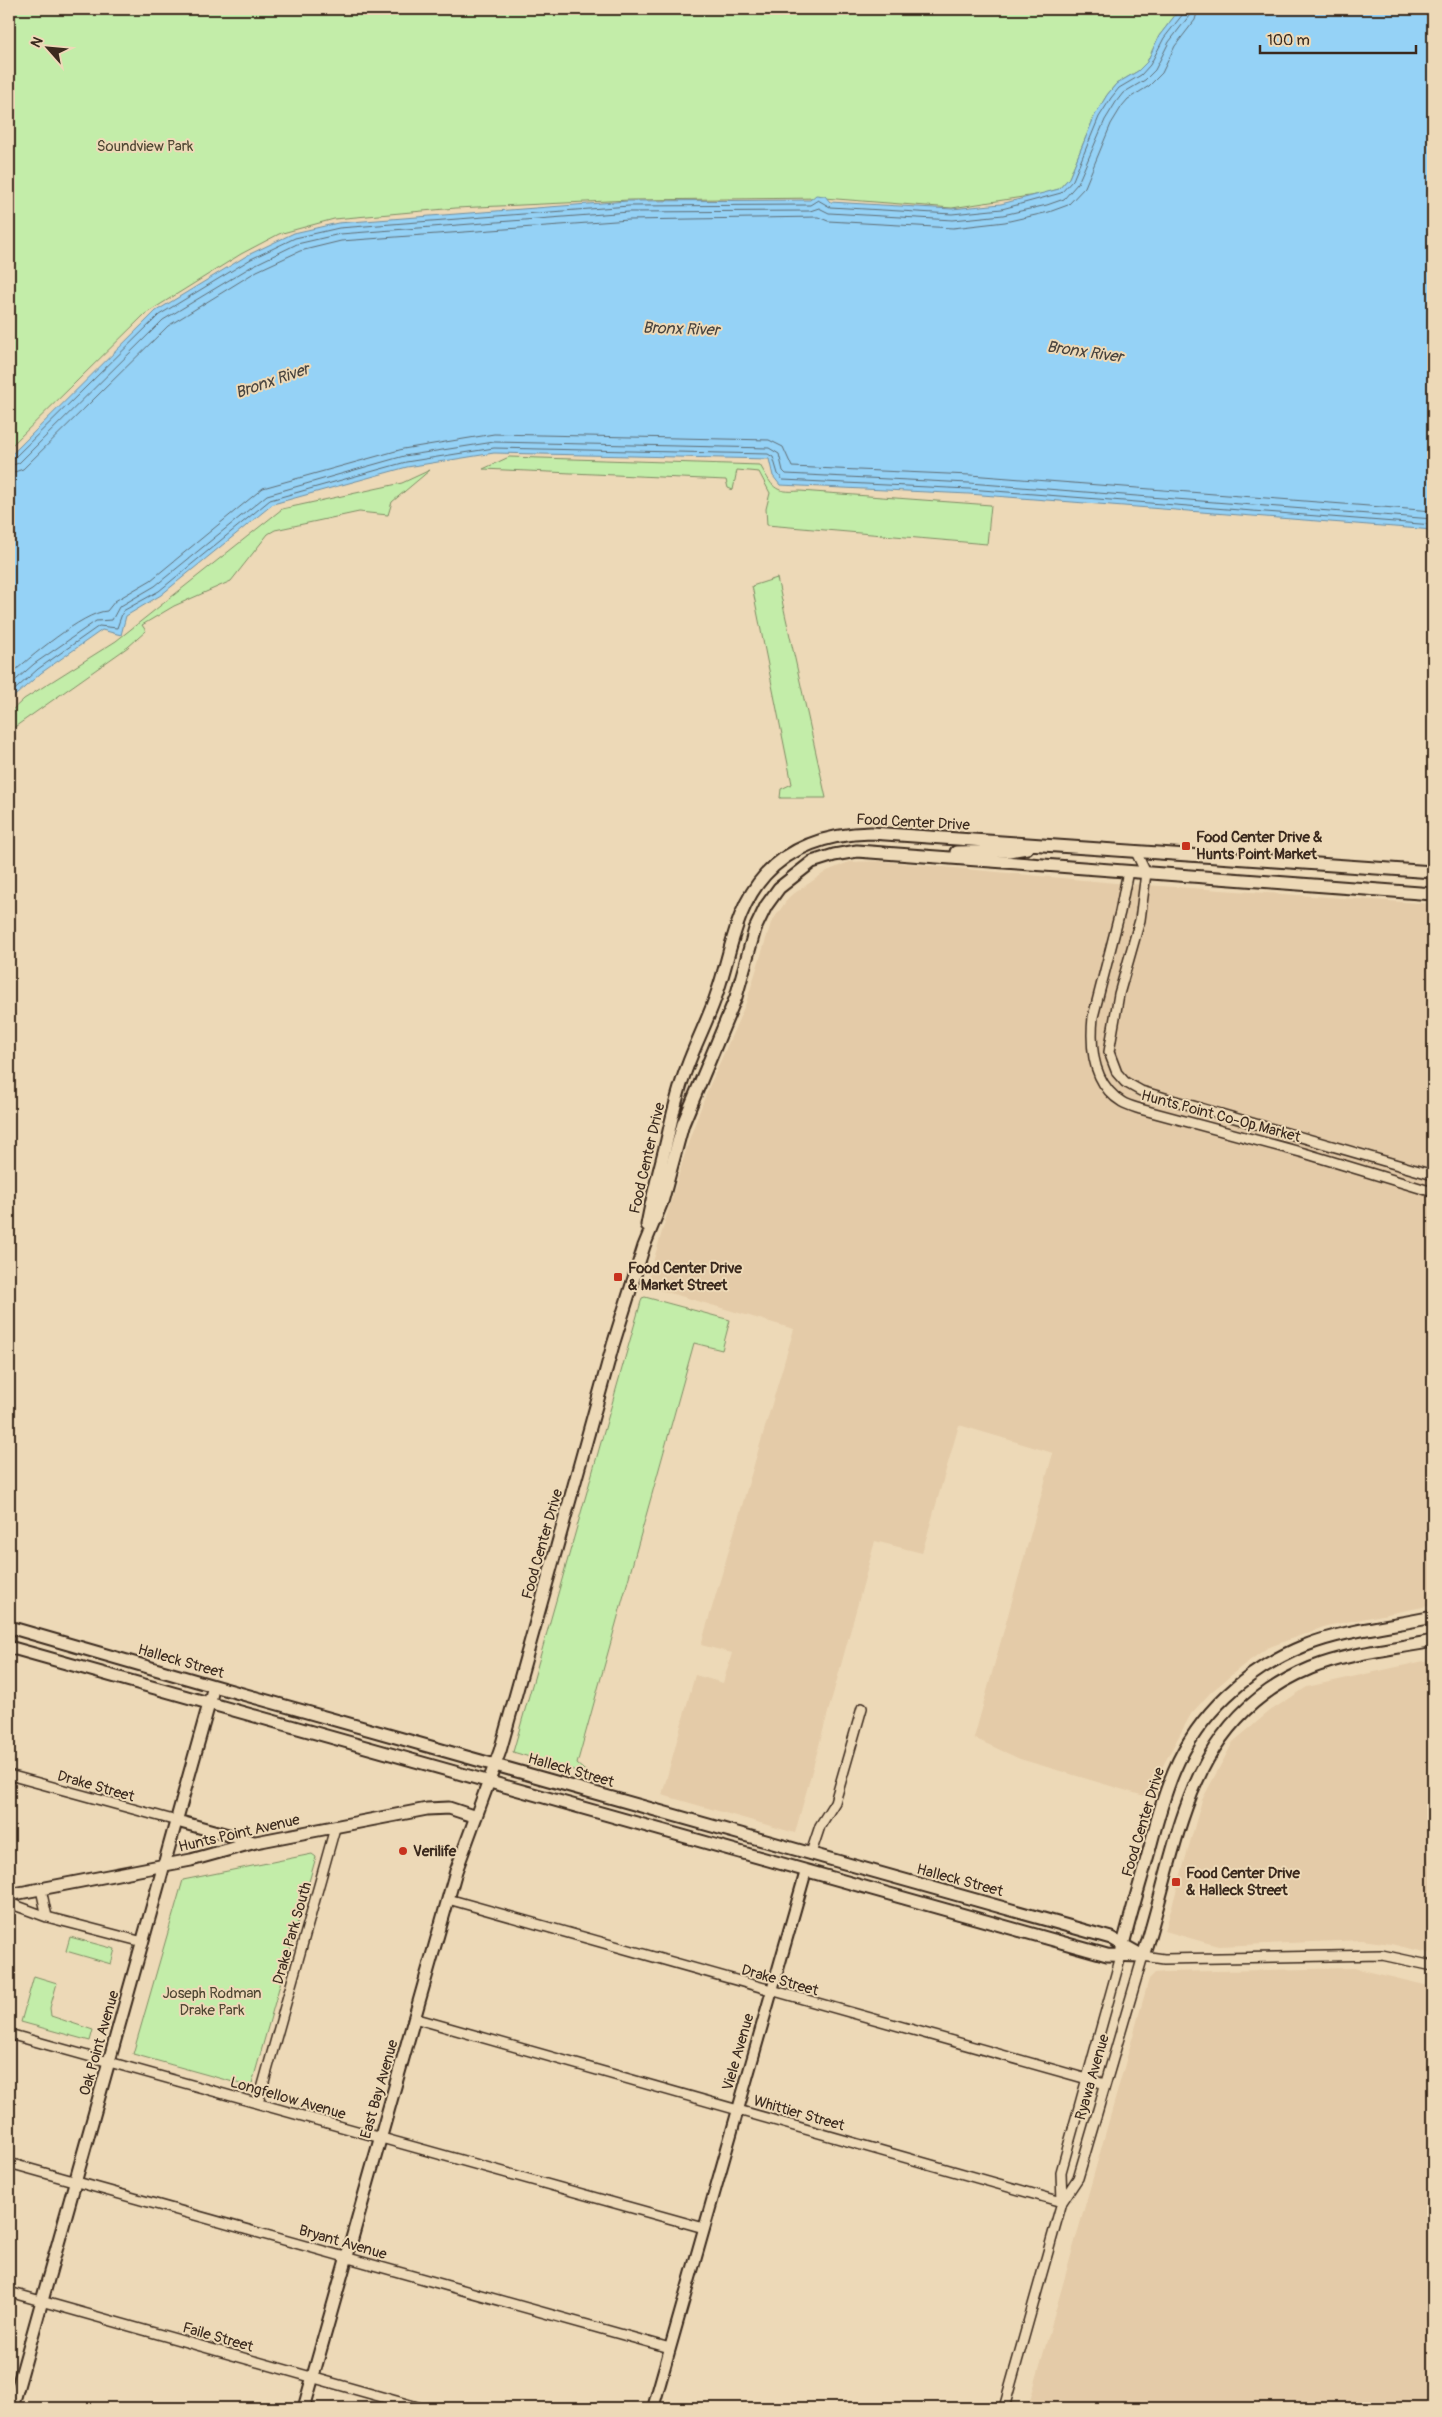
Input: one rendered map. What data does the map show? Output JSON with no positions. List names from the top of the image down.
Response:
{
  "streets": {
    "main road": [
      "Food Center Drive",
      "Halleck Street",
      "Hunts Point Avenue",
      "Oak Point Avenue",
      "Viele Avenue",
      "East Bay Avenue"
    ],
    "street": [
      "Hunts Point Co-Op Market",
      "Drake Street",
      "Drake Park South",
      "Ryawa Avenue",
      "Longfellow Avenue",
      "Whittier Street",
      "Bryant Avenue",
      "Faile Street"
    ]
  },
  "crossings": [
    ["Food Center Drive", "Hunts Point Co-Op Market"],
    ["Food Center Drive", "Halleck Street"],
    ["Food Center Drive", "Ryawa Avenue"],
    ["Food Center Drive", "East Bay Avenue"],
    ["Halleck Street", "Oak Point Avenue"],
    ["Halleck Street", "Viele Avenue"],
    ["Halleck Street", "Ryawa Avenue"],
    ["Drake Street", "Oak Point Avenue"],
    ["Drake Street", "Viele Avenue"],
    ["Drake Street", "Ryawa Avenue"],
    ["Drake Street", "East Bay Avenue"],
    ["Hunts Point Avenue", "Drake Park South"],
    ["Hunts Point Avenue", "Oak Point Avenue"],
    ["Hunts Point Avenue", "East Bay Avenue"],
    ["Drake Park South", "Longfellow Avenue"],
    ["Oak Point Avenue", "Longfellow Avenue"],
    ["Oak Point Avenue", "Bryant Avenue"],
    ["Oak Point Avenue", "Faile Street"],
    ["Viele Avenue", "Longfellow Avenue"],
    ["Viele Avenue", "Whittier Street"],
    ["Viele Avenue", "Bryant Avenue"],
    ["Ryawa Avenue", "Whittier Street"],
    ["East Bay Avenue", "Longfellow Avenue"],
    ["East Bay Avenue", "Whittier Street"],
    ["East Bay Avenue", "Bryant Avenue"],
    ["East Bay Avenue", "Faile Street"]
  ],
  "water": ["Bronx River"],
  "parks": ["Soundview Park", "Joseph Rodman Drake Park"],
  "places": {
    "transit": ["Food Center Drive & Hunts Point Market", "Food Center Drive & Market Street", "Food Center Drive & Halleck Street"],
    "other": ["Verilife"]
  },
  "scale_bar": "100 m",
  "north": "top left"
}
